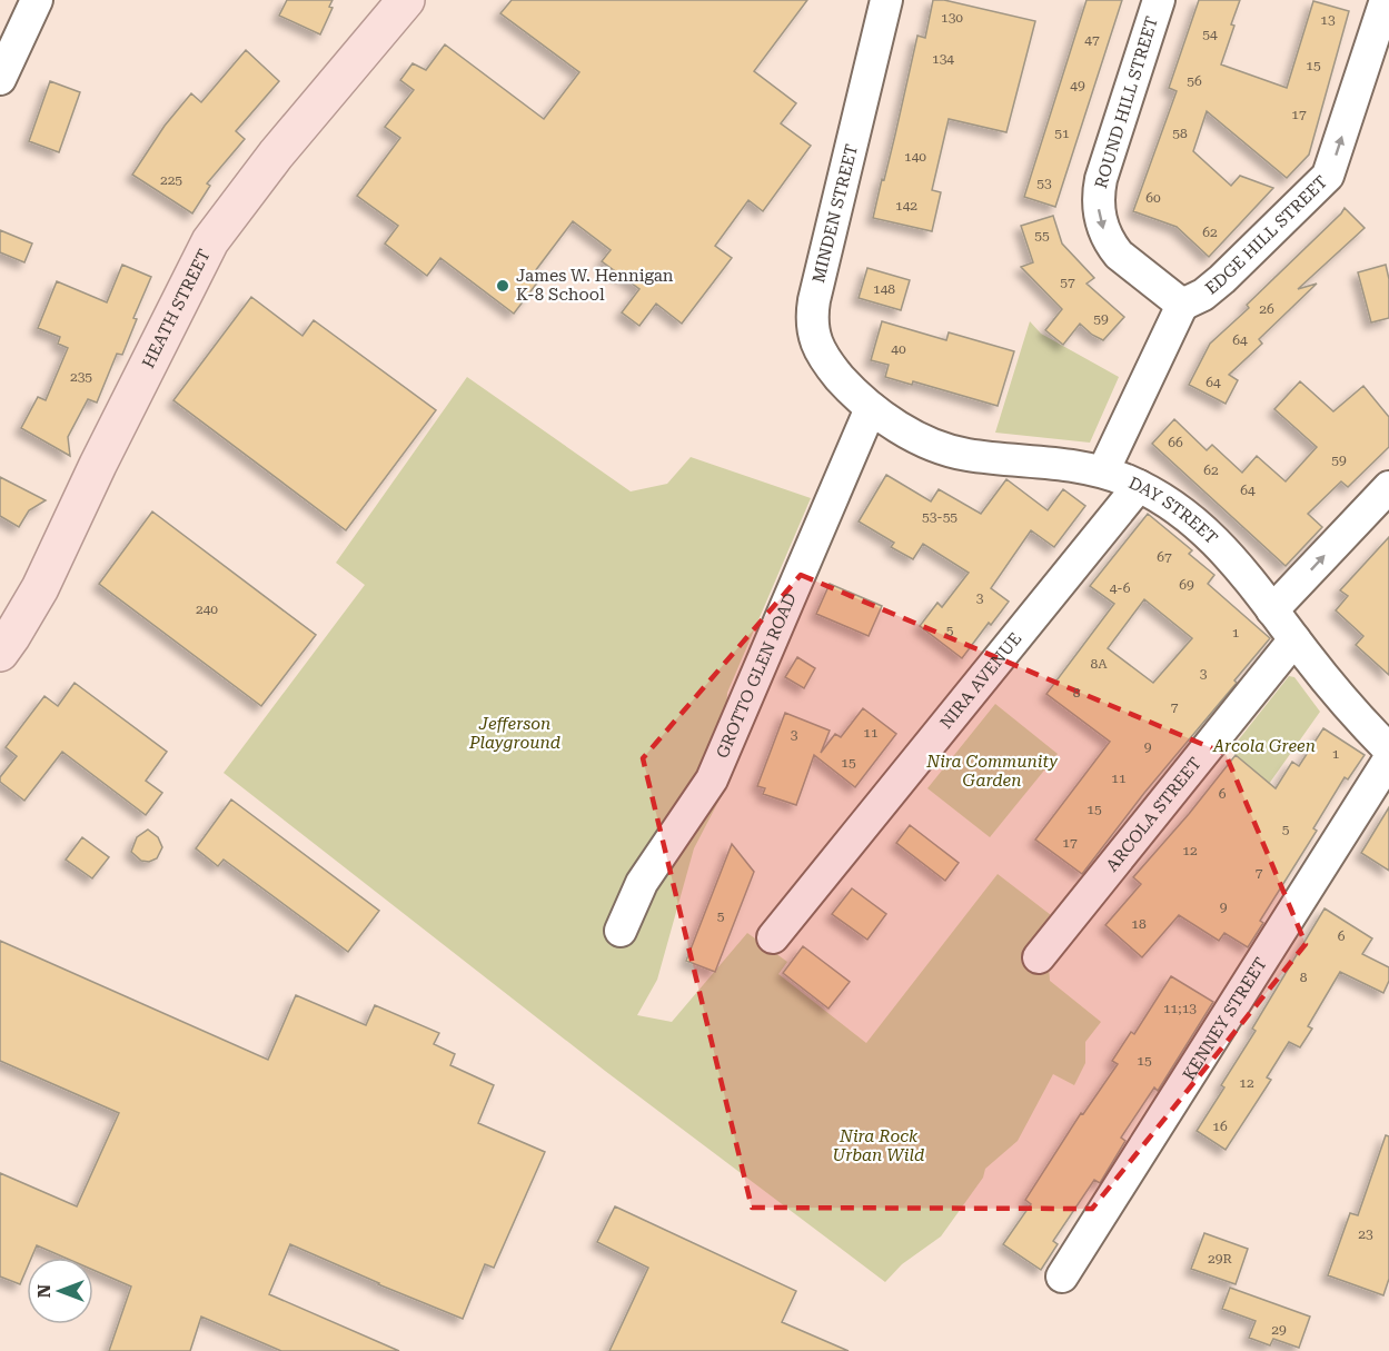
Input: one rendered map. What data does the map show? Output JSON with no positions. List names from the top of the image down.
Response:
{
  "streets": {
    "main road": ["HEATH STREET"],
    "street": [
      "ROUND HILL STREET",
      "MINDEN STREET",
      "EDGE HILL STREET",
      "DAY STREET",
      "GROTTO GLEN ROAD",
      "NIRA AVENUE",
      "ARCOLA STREET",
      "KENNEY STREET"
    ]
  },
  "crossings": [
    ["ROUND HILL STREET", "EDGE HILL STREET"],
    ["MINDEN STREET", "DAY STREET"],
    ["MINDEN STREET", "GROTTO GLEN ROAD"],
    ["DAY STREET", "GROTTO GLEN ROAD"],
    ["DAY STREET", "NIRA AVENUE"],
    ["DAY STREET", "ARCOLA STREET"]
  ],
  "one_way": ["ROUND HILL STREET", "EDGE HILL STREET"],
  "parks": [
    "Jefferson Playground",
    "Arcola Green",
    "Nira Community Garden",
    "Nira Rock Urban Wild"
  ],
  "places": ["James W. Hennigan K-8 School"],
  "house_numbers": [
    "130",
    "13",
    "54",
    "47",
    "134",
    "15",
    "56",
    "49",
    "17",
    "51",
    "58",
    "140",
    "225",
    "53",
    "60",
    "142",
    "62",
    "55",
    "57",
    "148",
    "26",
    "59",
    "64",
    "40",
    "235",
    "64",
    "66",
    "59",
    "62",
    "64",
    "53-55",
    "67",
    "69",
    "4-6",
    "3",
    "240",
    "5",
    "1",
    "8A",
    "3",
    "8",
    "7",
    "11",
    "3",
    "9",
    "1",
    "15",
    "11",
    "6",
    "15",
    "5",
    "17",
    "12",
    "7",
    "9",
    "5",
    "18",
    "6",
    "8",
    "11;13",
    "15",
    "12",
    "16",
    "23",
    "29R",
    "29"
  ],
  "north": "left"
}
